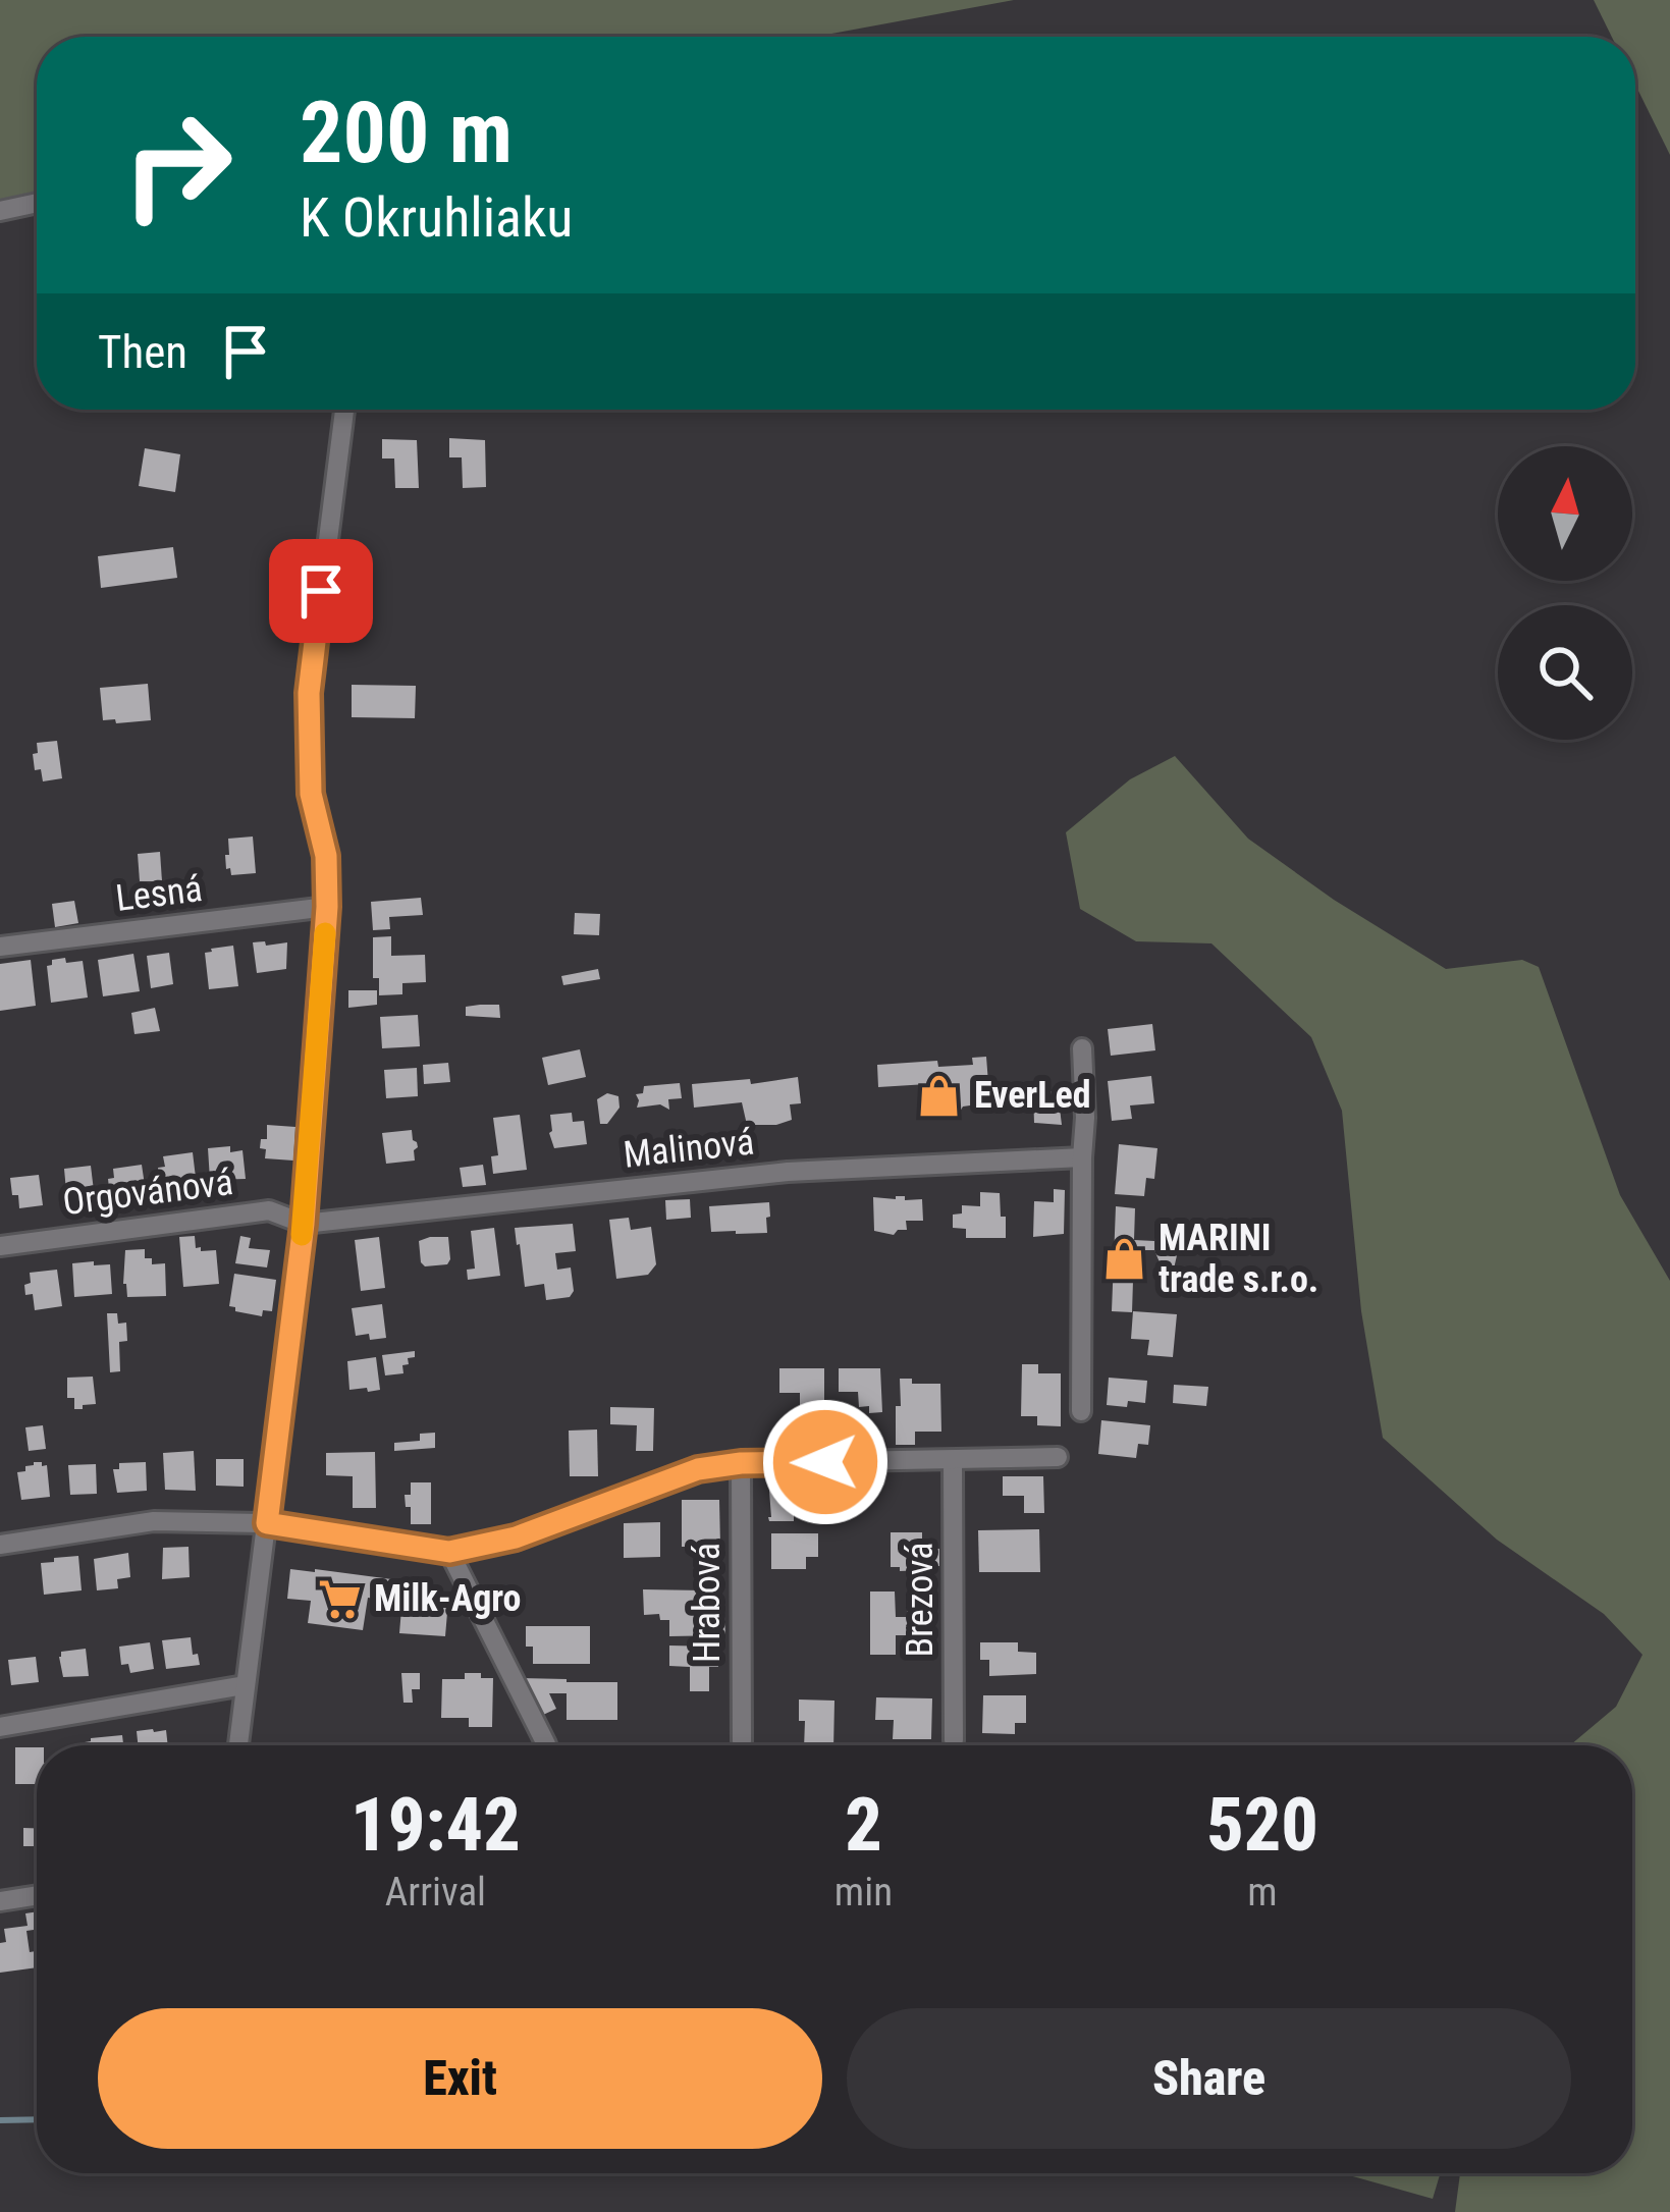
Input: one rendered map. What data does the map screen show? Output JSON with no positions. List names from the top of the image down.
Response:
{
  "streets": {
    "street": [
      "Lesná",
      "Malinová",
      "Orgovánová",
      "Brezová",
      "Hrabová"
    ]
  },
  "crossings": [
    ["Malinová", "Orgovánová"]
  ],
  "places": {
    "shop": ["EverLed", "MARINI trade s.r.o."],
    "supermarket": ["Milk-Agro"]
  },
  "north": "top",
  "page": {
    "turn": ["200 m", "K Okruhliaku"],
    "then": "Then",
    "eta": [
      "19:42",
      "Arrival",
      "2",
      "min",
      "520",
      "m"
    ],
    "buttons": ["Exit", "Share"]
  }
}
